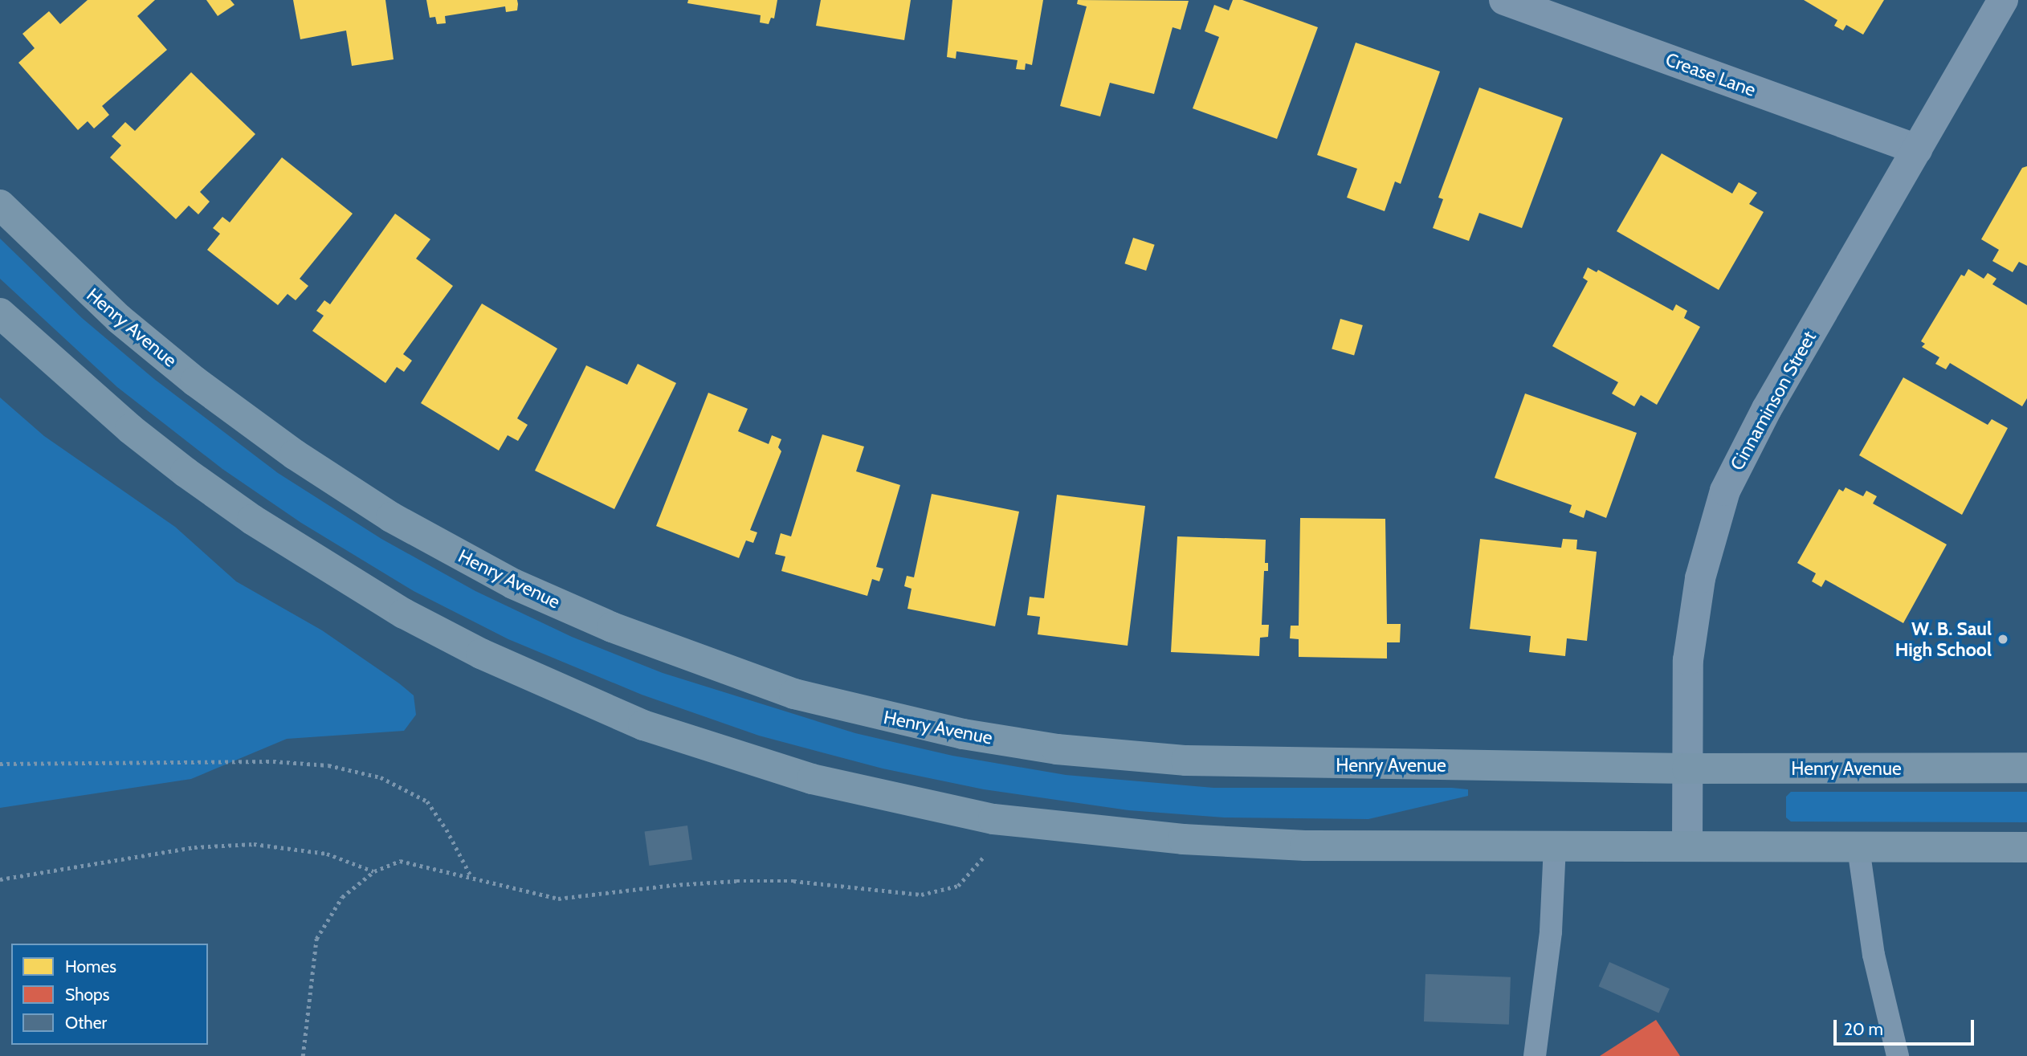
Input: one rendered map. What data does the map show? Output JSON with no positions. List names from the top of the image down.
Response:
{
  "streets": {
    "main road": ["Henry Avenue"],
    "street": ["Crease Lane", "Cinnaminson Street"]
  },
  "crossings": [
    ["Crease Lane", "Cinnaminson Street"],
    ["Henry Avenue", "Cinnaminson Street"]
  ],
  "places": ["W. B. Saul High School"],
  "legend": ["Homes", "Shops", "Other"],
  "scale_bar": "20 m"
}
